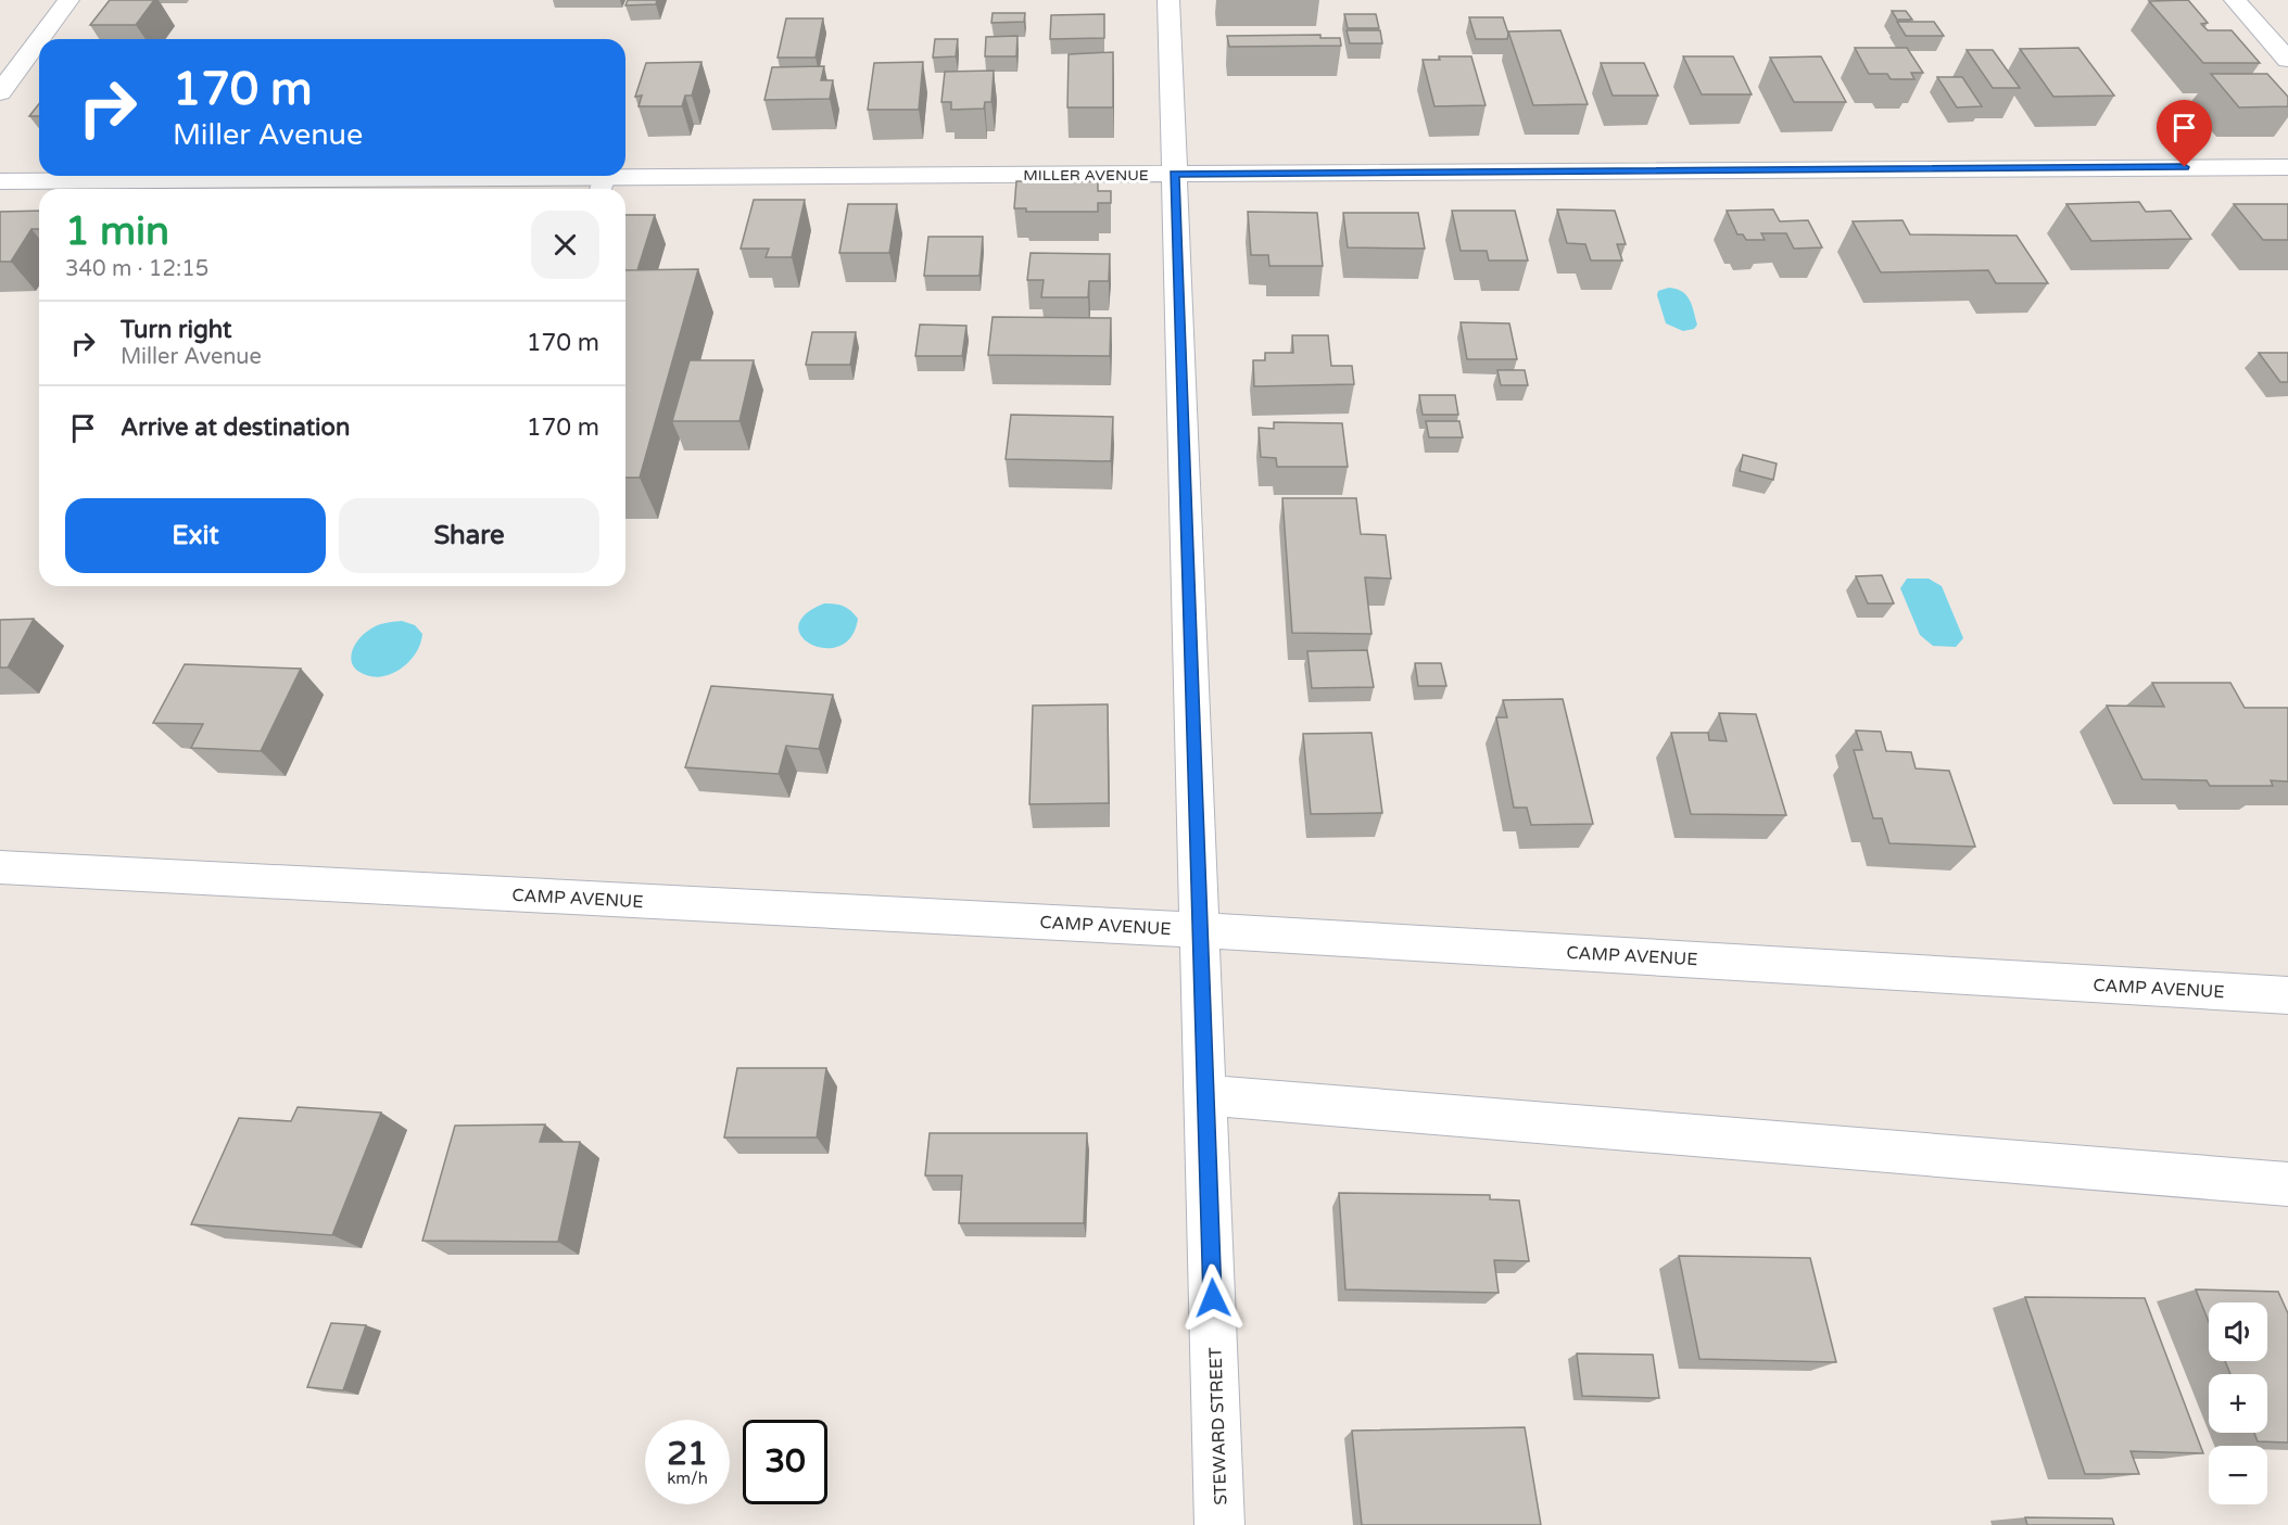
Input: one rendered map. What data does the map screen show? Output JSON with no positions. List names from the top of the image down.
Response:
{
  "streets": {
    "street": ["MILLER AVENUE", "CAMP AVENUE", "STEWARD STREET"]
  },
  "crossings": [
    ["MILLER AVENUE", "STEWARD STREET"],
    ["CAMP AVENUE", "STEWARD STREET"]
  ],
  "page": {
    "turn": ["170 m", "Miller Avenue"],
    "heading": ["1 min", "340 m · 12:15"],
    "list": [
      {
        "name": "Turn right",
        "note": "Miller Avenue",
        "value": "170 m"
      },
      {
        "name": "Arrive at destination",
        "value": "170 m"
      }
    ],
    "buttons": ["Exit", "Share"],
    "map_buttons": ["+", "−"],
    "speed": "21 km/h",
    "limit": "30"
  }
}
